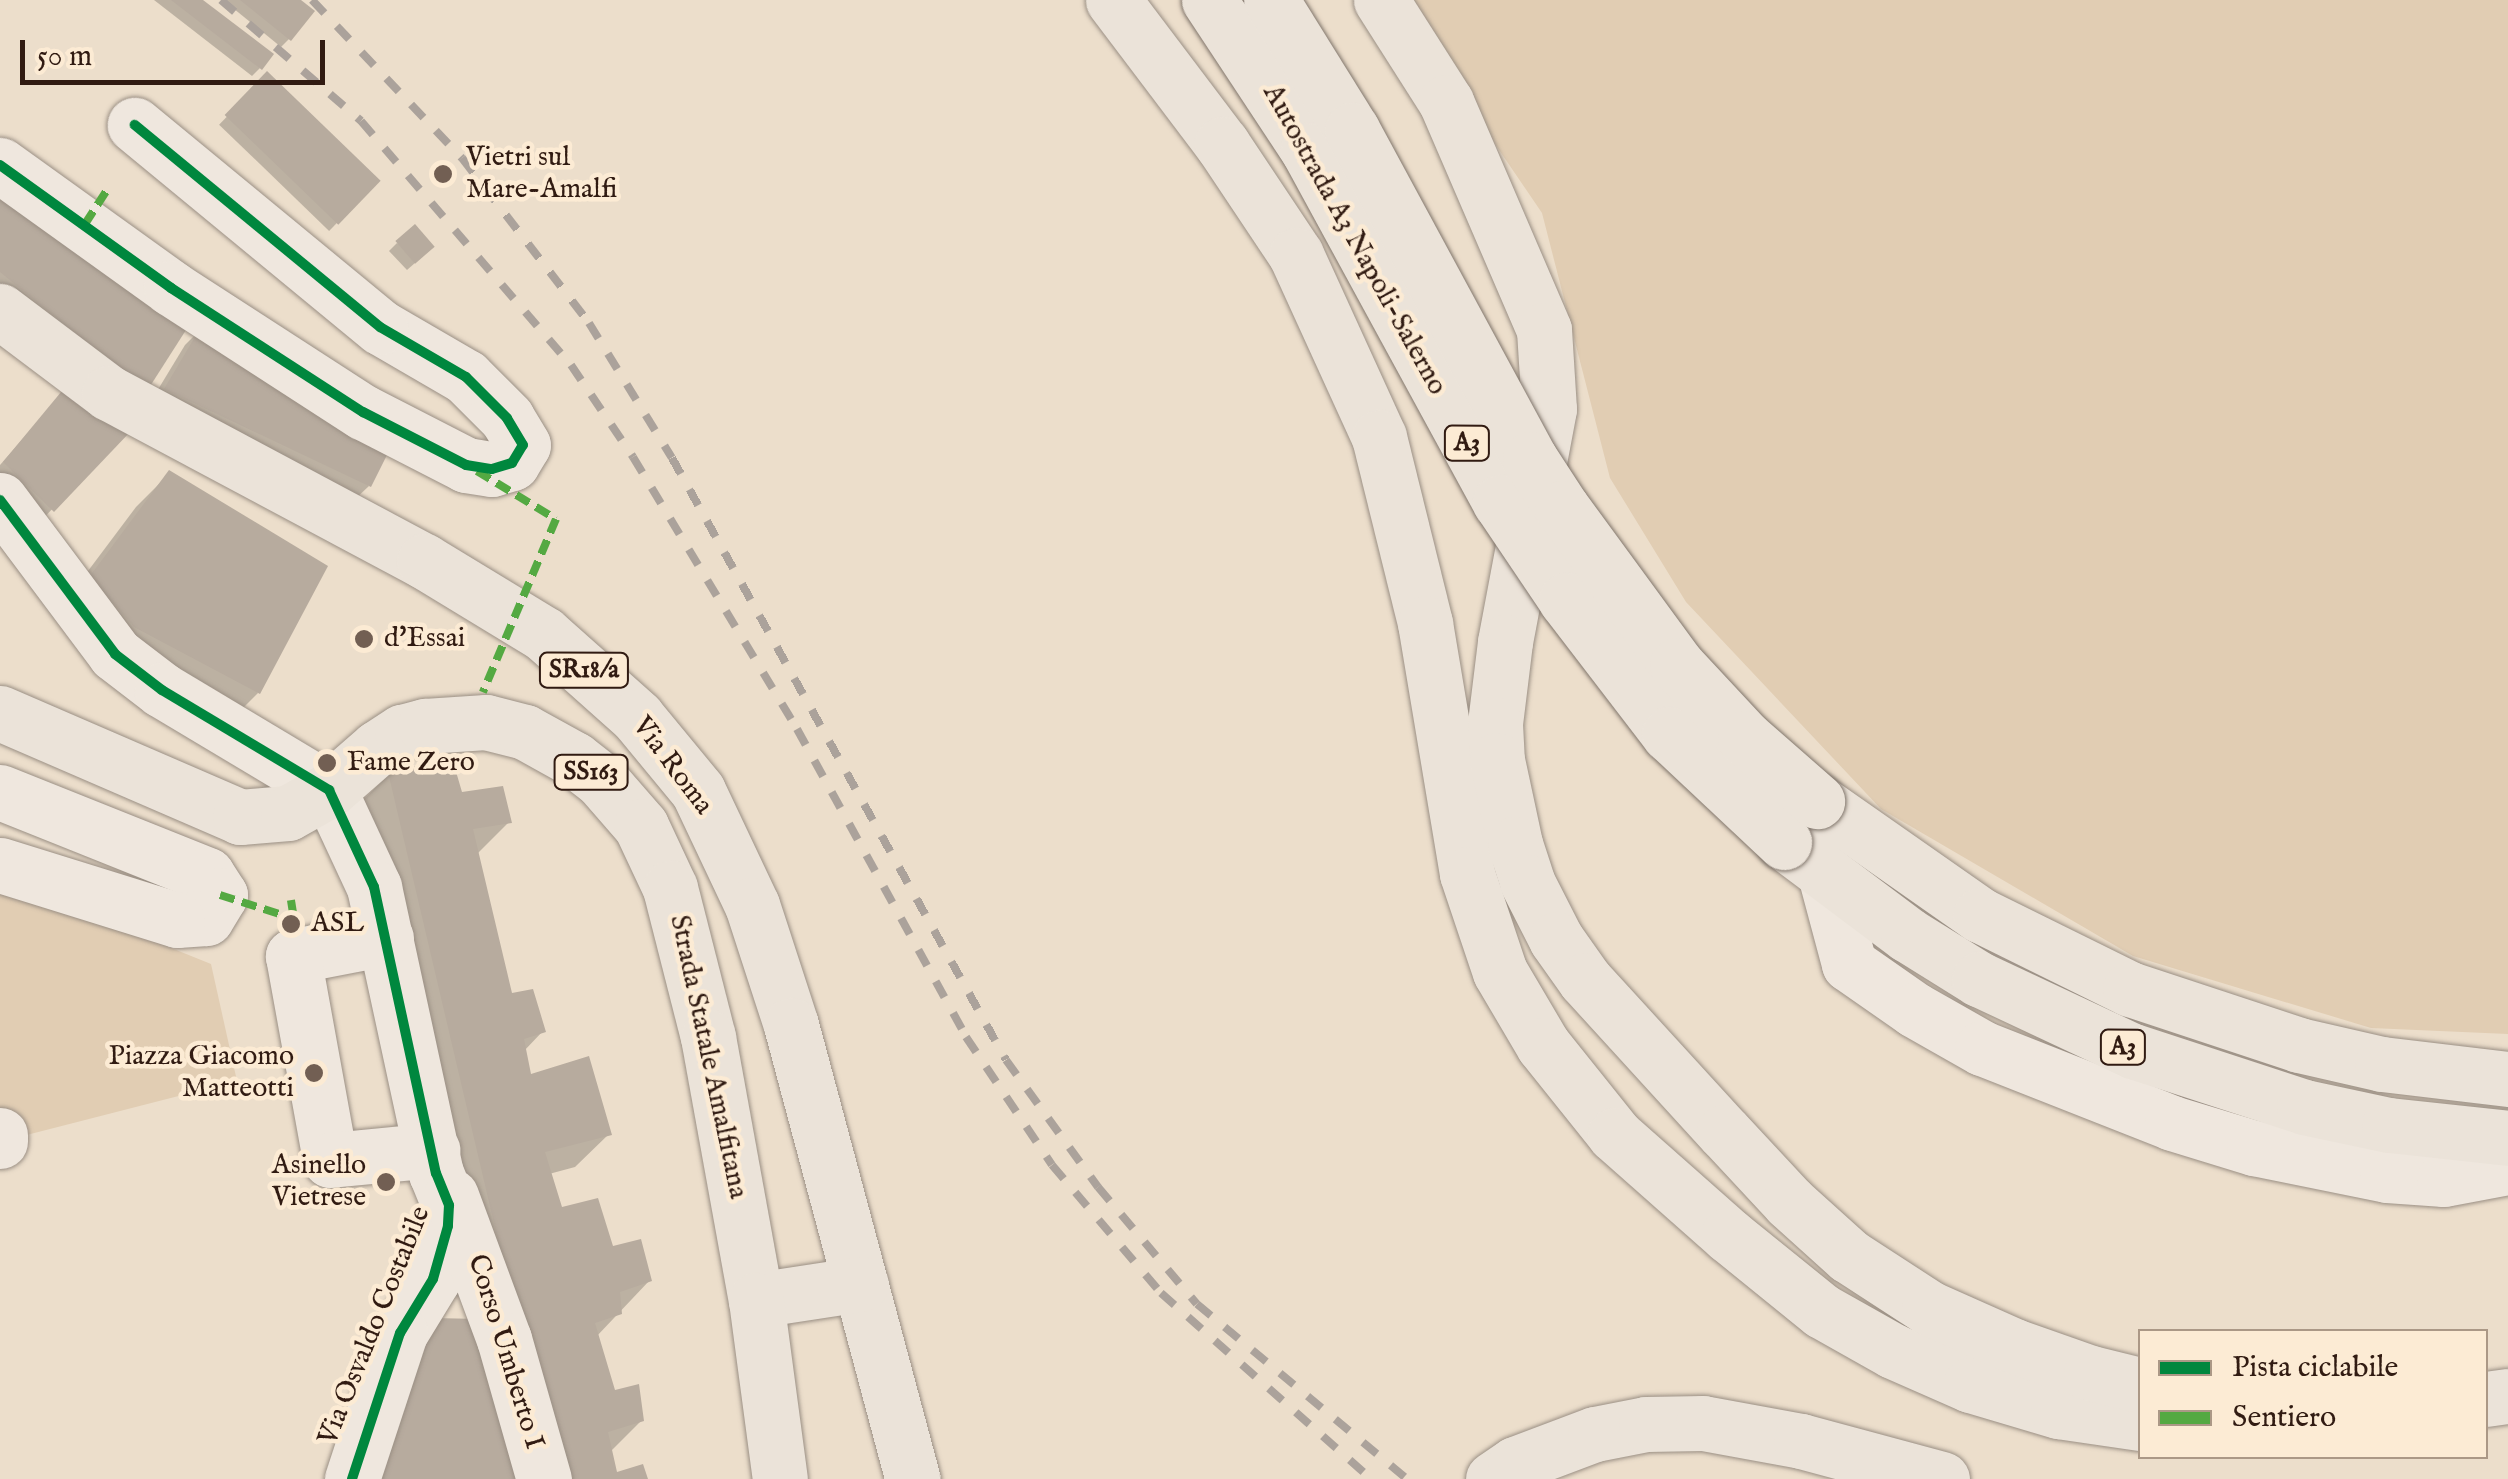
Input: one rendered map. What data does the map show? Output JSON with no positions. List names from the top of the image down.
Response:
{
  "streets": {
    "main road": [
      "Autostrada A3 Napoli-Salerno",
      "A3",
      "SR18/a",
      "Via Roma",
      "SS163",
      "Strada Statale Amalfitana"
    ],
    "street": ["Via Osvaldo Costabile", "Corso Umberto I"]
  },
  "crossings": [
    ["Via Osvaldo Costabile", "Corso Umberto I"]
  ],
  "places": [
    "Vietri sul Mare-Amalfi",
    "d'Essai",
    "Fame Zero",
    "ASL",
    "Piazza Giacomo Matteotti",
    "Asinello Vietrese"
  ],
  "legend": ["Pista ciclabile", "Sentiero"],
  "scale_bar": "50 m"
}
